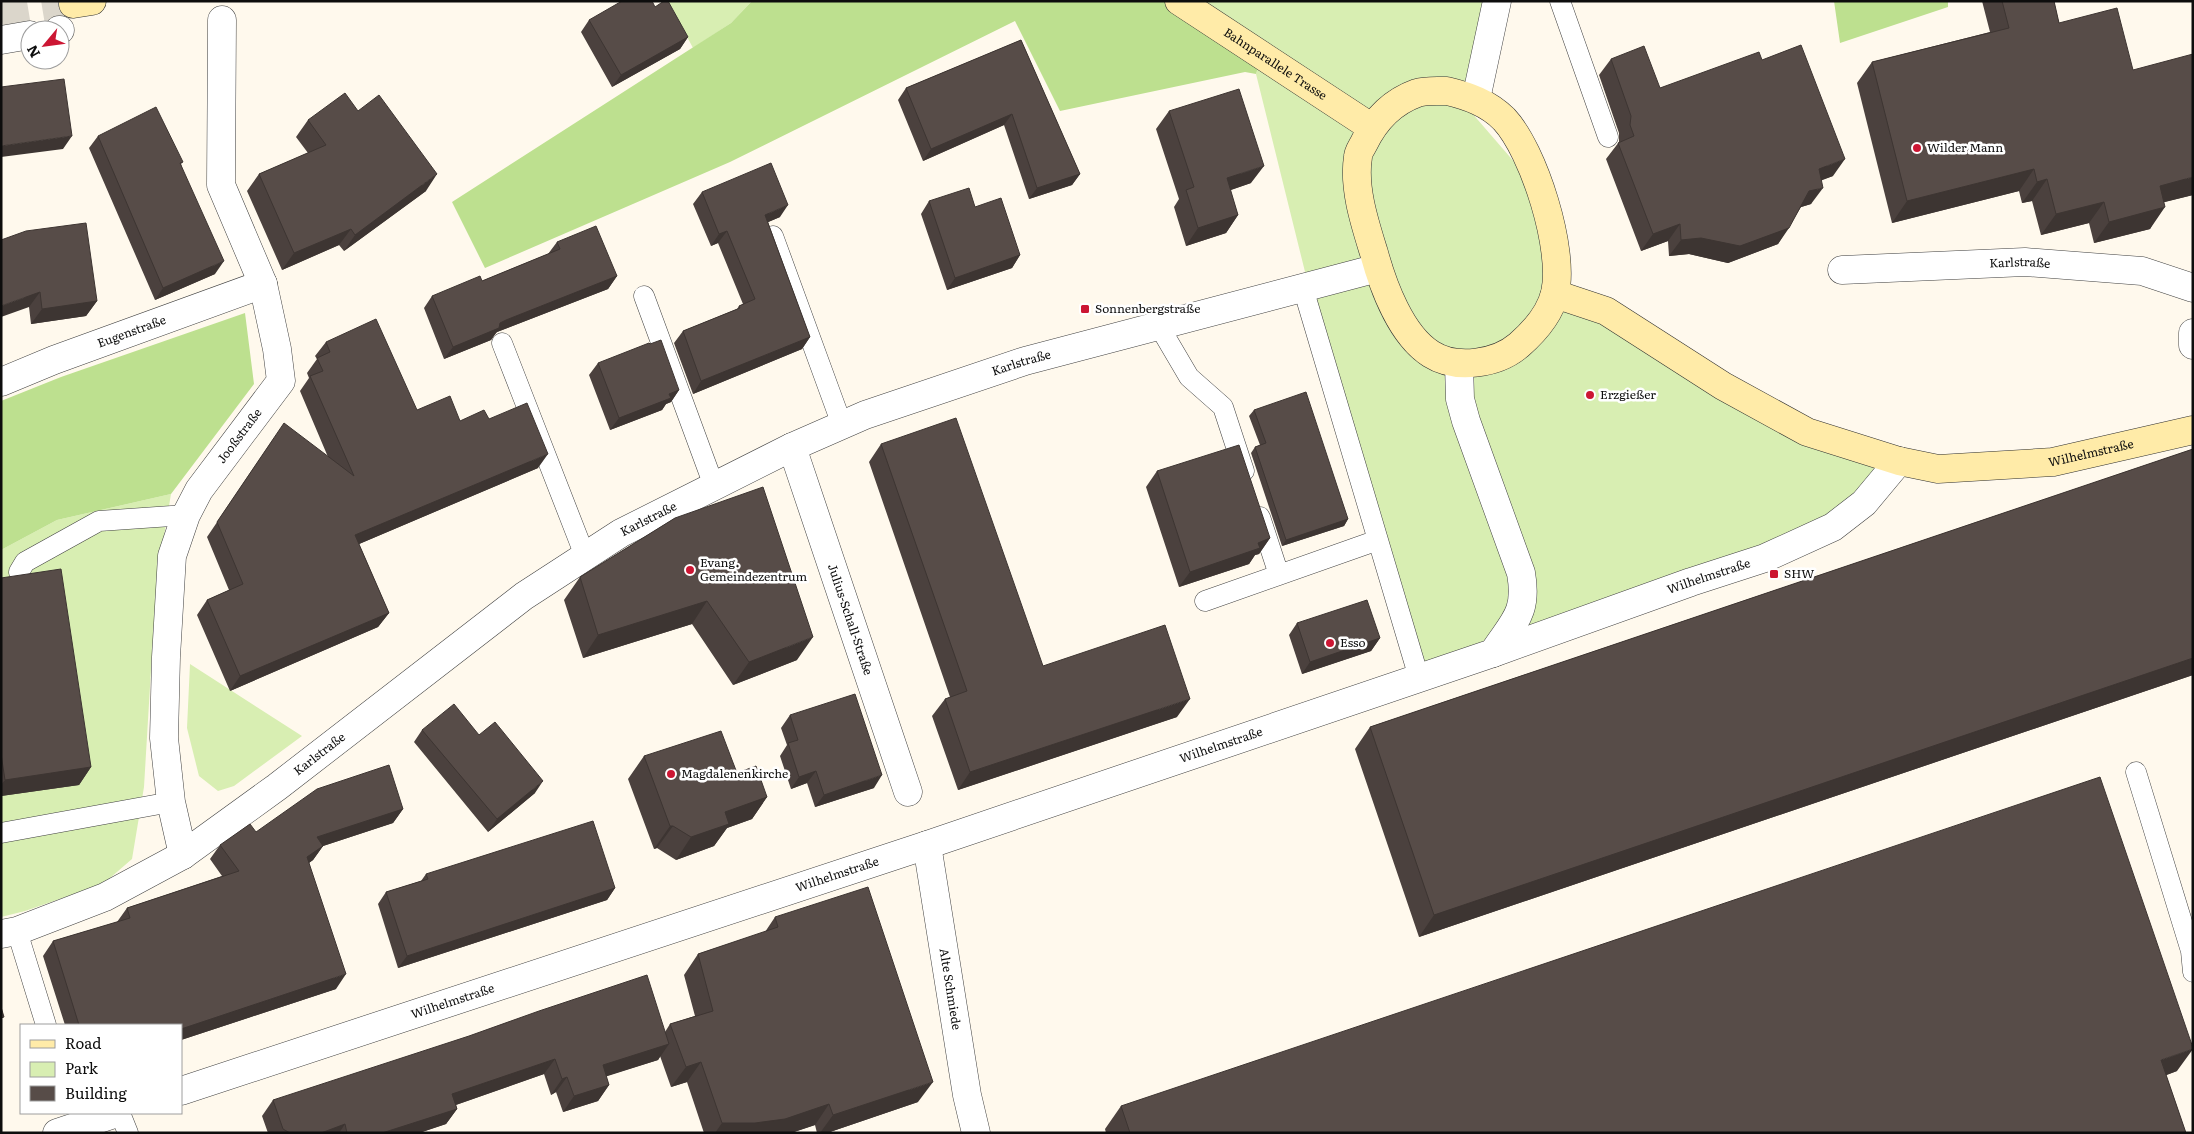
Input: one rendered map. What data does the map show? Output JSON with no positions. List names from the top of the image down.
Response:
{
  "streets": {
    "main road": ["Bahnparallele Trasse", "Wilhelmstraße"],
    "street": [
      "Karlstraße",
      "Eugenstraße",
      "Jooßstraße",
      "Julius-Schall-Straße",
      "Alte Schmiede"
    ]
  },
  "crossings": [
    ["Karlstraße", "Jooßstraße"],
    ["Karlstraße", "Julius-Schall-Straße"],
    ["Eugenstraße", "Jooßstraße"],
    ["Wilhelmstraße", "Alte Schmiede"]
  ],
  "places": {
    "other": [
      "Wilder Mann",
      "Erzgießer",
      "Evang. Gemeindezentrum",
      "Esso",
      "Magdalenenkirche"
    ],
    "transit": ["Sonnenbergstraße", "SHW"]
  },
  "legend": ["Road", "Park", "Building"],
  "north": "bottom left"
}
